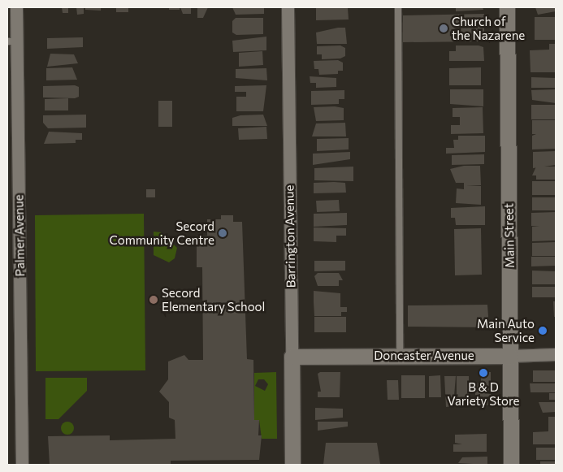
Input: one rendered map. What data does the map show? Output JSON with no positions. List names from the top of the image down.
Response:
{
  "streets": {
    "street": [
      "Palmer Avenue",
      "Main Street",
      "Barrington Avenue",
      "Doncaster Avenue"
    ]
  },
  "crossings": [
    ["Main Street", "Doncaster Avenue"],
    ["Barrington Avenue", "Doncaster Avenue"]
  ],
  "places": [
    "Church of the Nazarene",
    "Secord Community Centre",
    "Secord Elementary School",
    "Main Auto Service",
    "B & D Variety Store"
  ]
}
